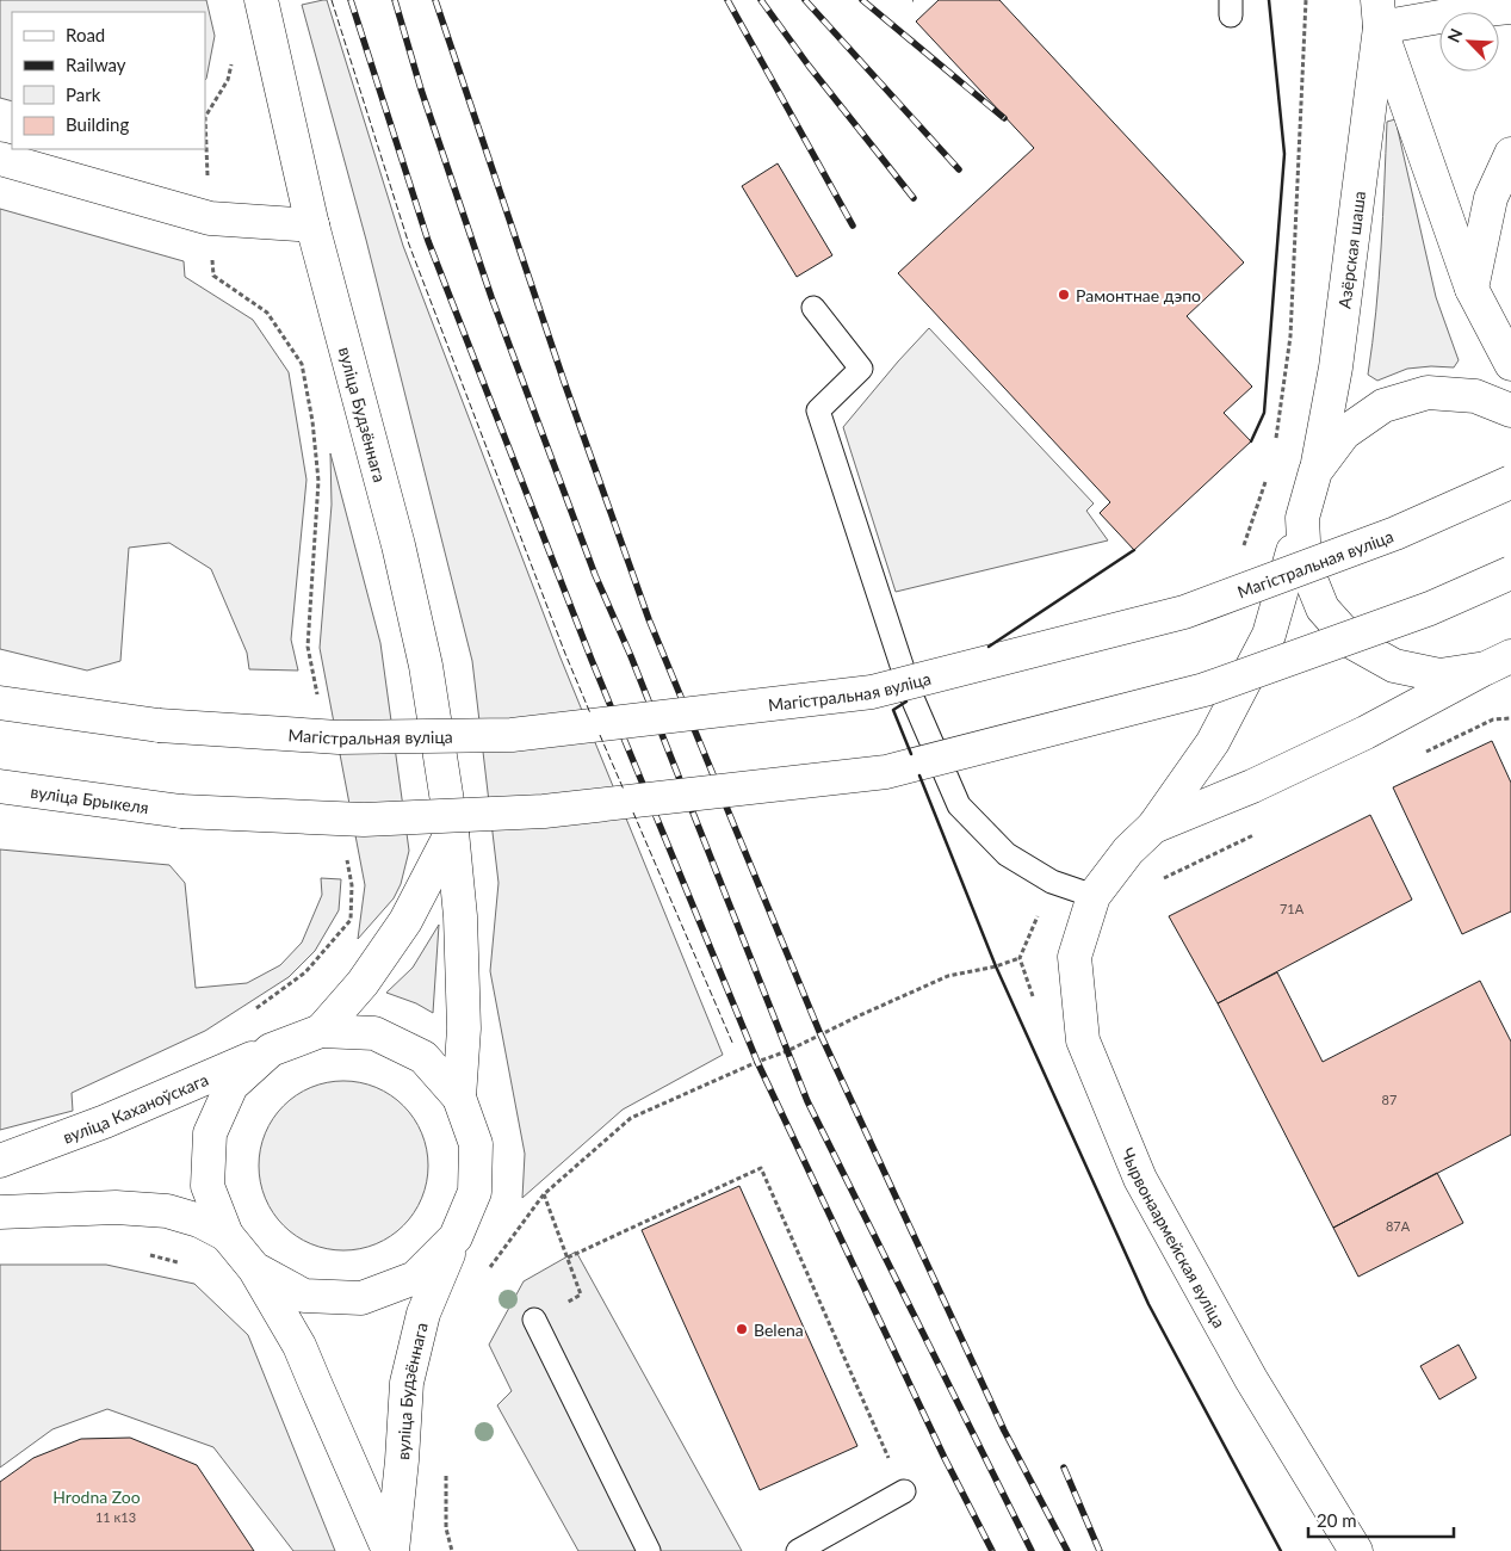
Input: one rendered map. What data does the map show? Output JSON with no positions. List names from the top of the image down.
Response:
{
  "streets": {
    "main road": [
      "Азёрская шаша",
      "вуліца Будзённага",
      "Магістральная вуліца",
      "вуліца Брыкеля",
      "вуліца Каханоўскага",
      "Чырвонаармейская вуліца"
    ]
  },
  "crossings": [
    ["Азёрская шаша", "Чырвонаармейская вуліца"]
  ],
  "parks": ["Hrodna Zoo"],
  "places": ["Рамонтнае дэпо", "Belena"],
  "house_numbers": [
    "71А",
    "87",
    "87А",
    "11 к13"
  ],
  "legend": [
    "Road",
    "Railway",
    "Park",
    "Building"
  ],
  "scale_bar": "20 m",
  "north": "top left"
}
